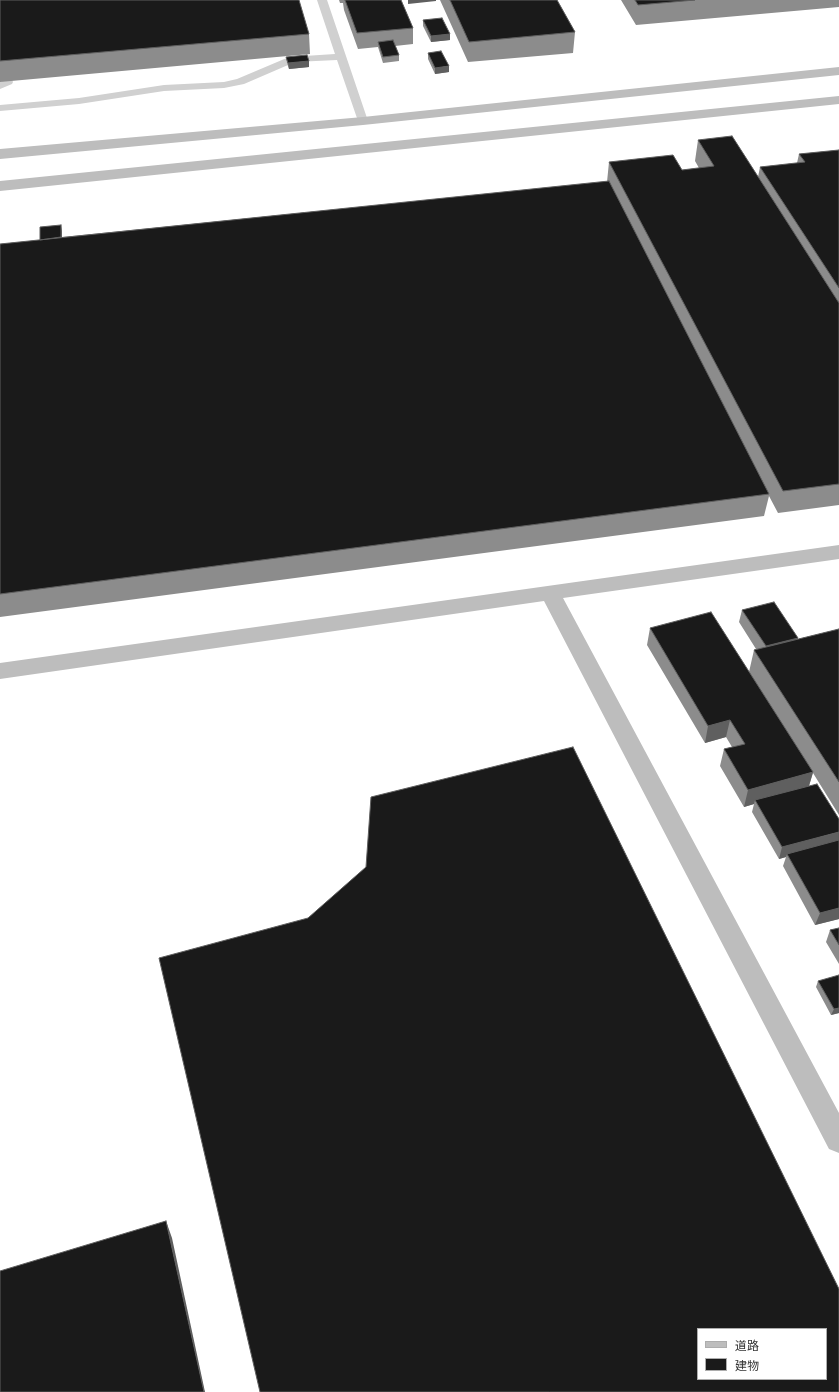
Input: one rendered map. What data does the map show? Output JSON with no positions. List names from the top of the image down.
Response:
{
  "legend": ["道路", "建物"]
}
